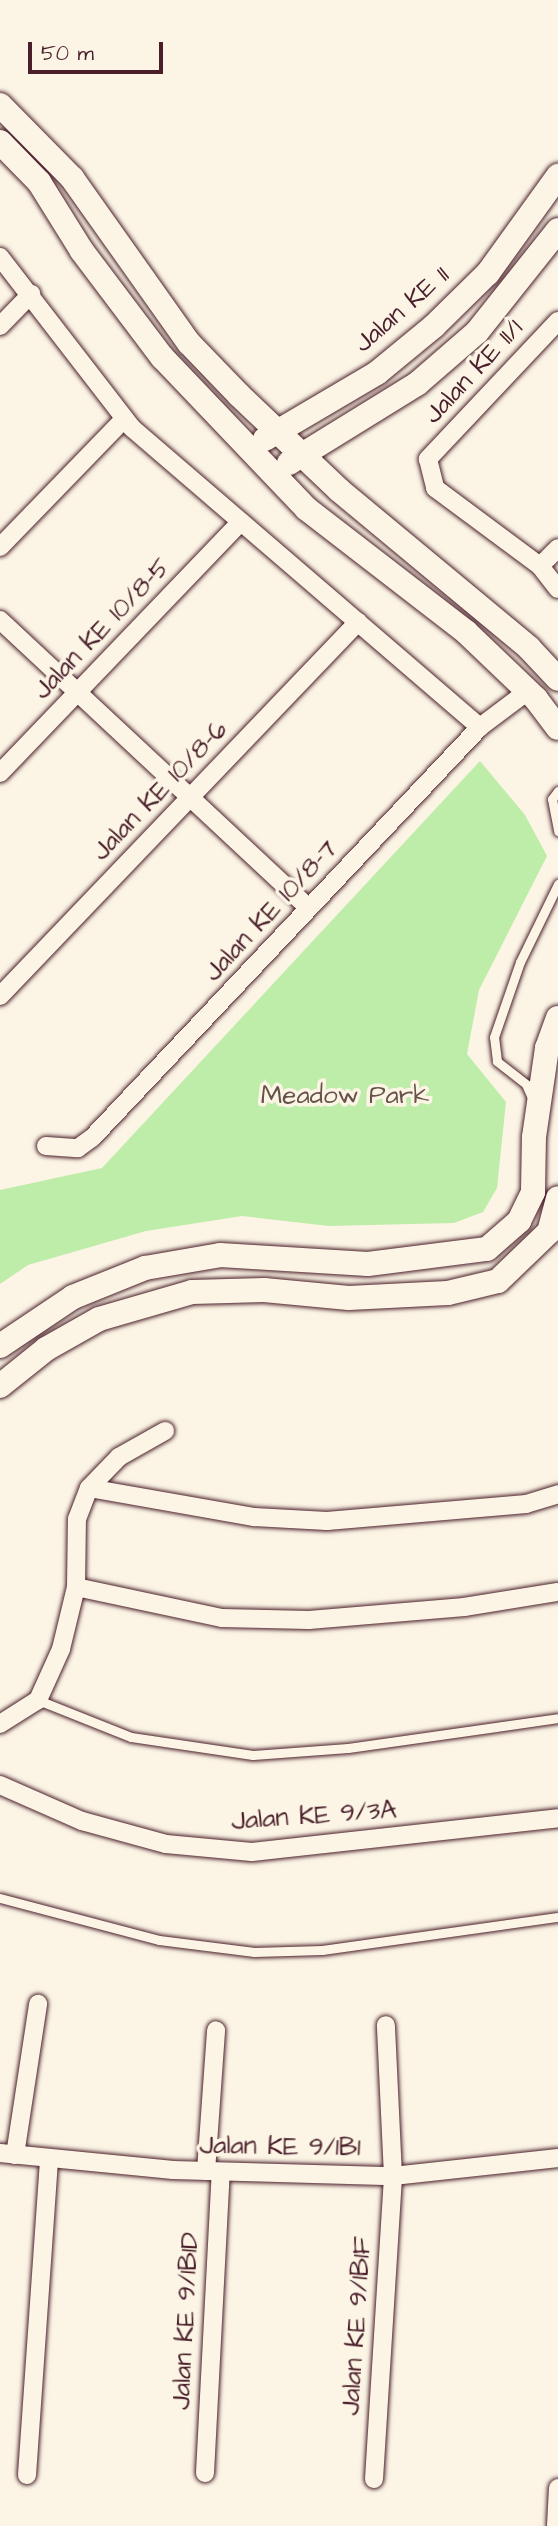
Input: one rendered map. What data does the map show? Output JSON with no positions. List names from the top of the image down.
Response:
{
  "streets": {
    "street": [
      "Jalan KE 11",
      "Jalan KE 11/1",
      "Jalan KE 10/8-5",
      "Jalan KE 10/8-6",
      "Jalan KE 10/8-7",
      "Jalan KE 9/3A",
      "Jalan KE 9/1B1",
      "Jalan KE 9/1B1D",
      "Jalan KE 9/1B1F"
    ]
  },
  "crossings": [
    ["Jalan KE 9/1B1", "Jalan KE 9/1B1D"],
    ["Jalan KE 9/1B1", "Jalan KE 9/1B1F"]
  ],
  "parks": ["Meadow Park"],
  "scale_bar": "50 m"
}
